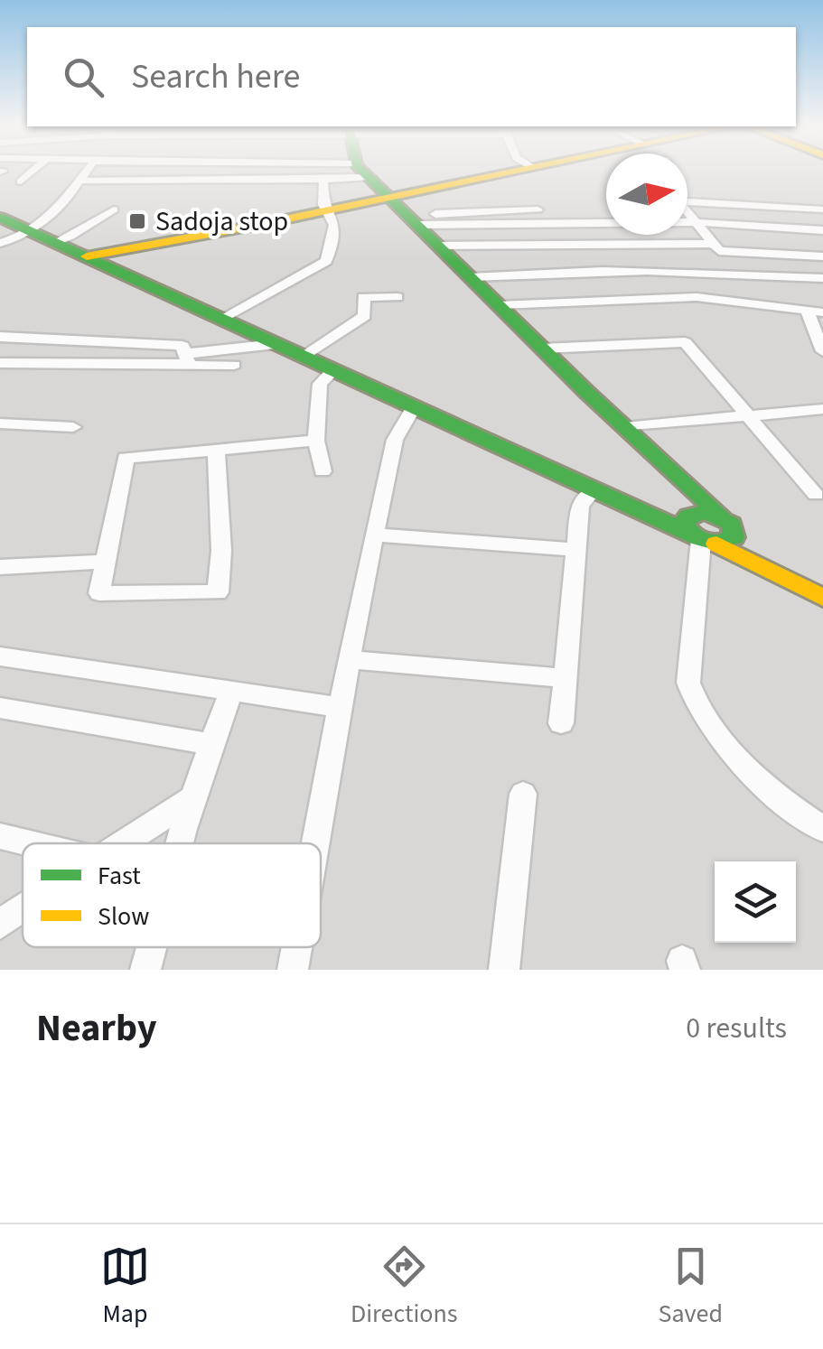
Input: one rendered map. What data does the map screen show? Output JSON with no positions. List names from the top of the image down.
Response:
{
  "places": {
    "transit": ["Sadoja stop"]
  },
  "legend": ["Fast", "Slow"],
  "north": "right",
  "page": {
    "search": "Search here",
    "heading": ["Nearby", "0 results"],
    "nav": ["Map", "Directions", "Saved"]
  }
}
